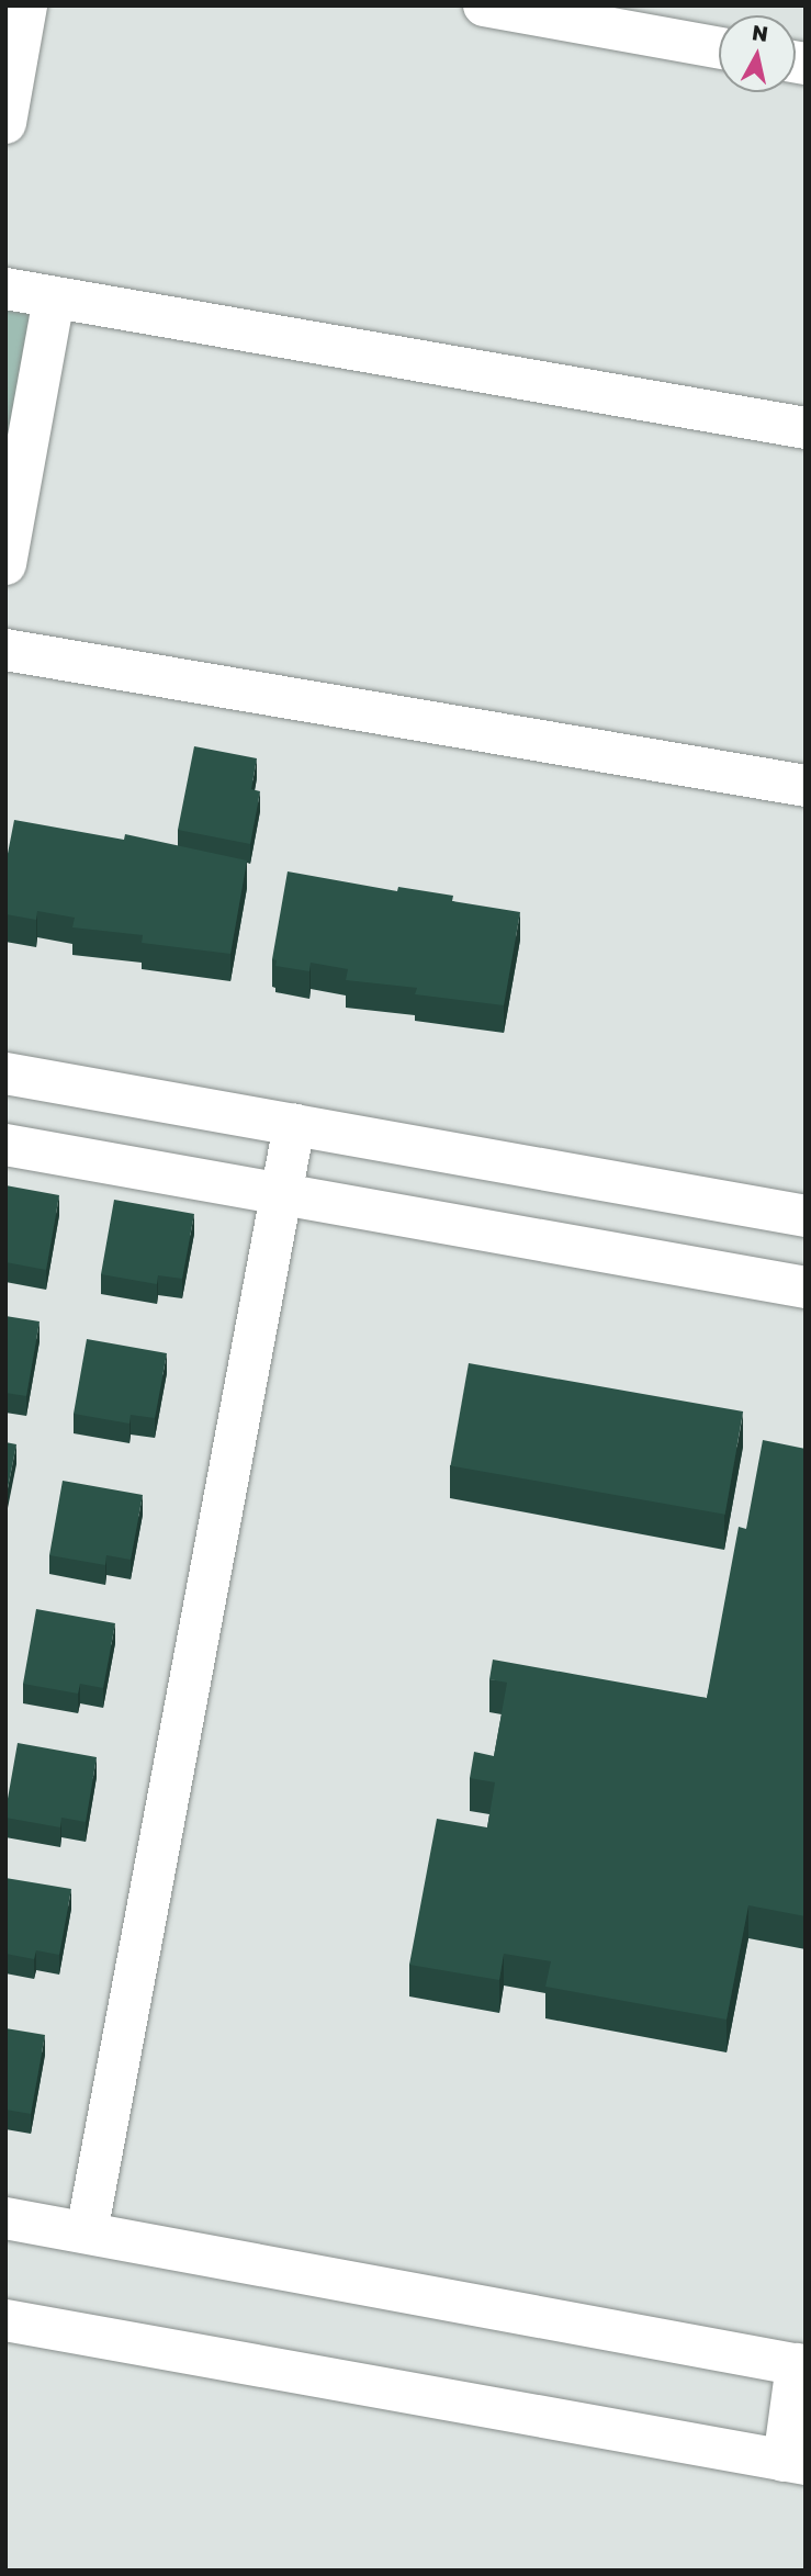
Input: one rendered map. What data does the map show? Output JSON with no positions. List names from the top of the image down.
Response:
{
  "north": "top"
}
